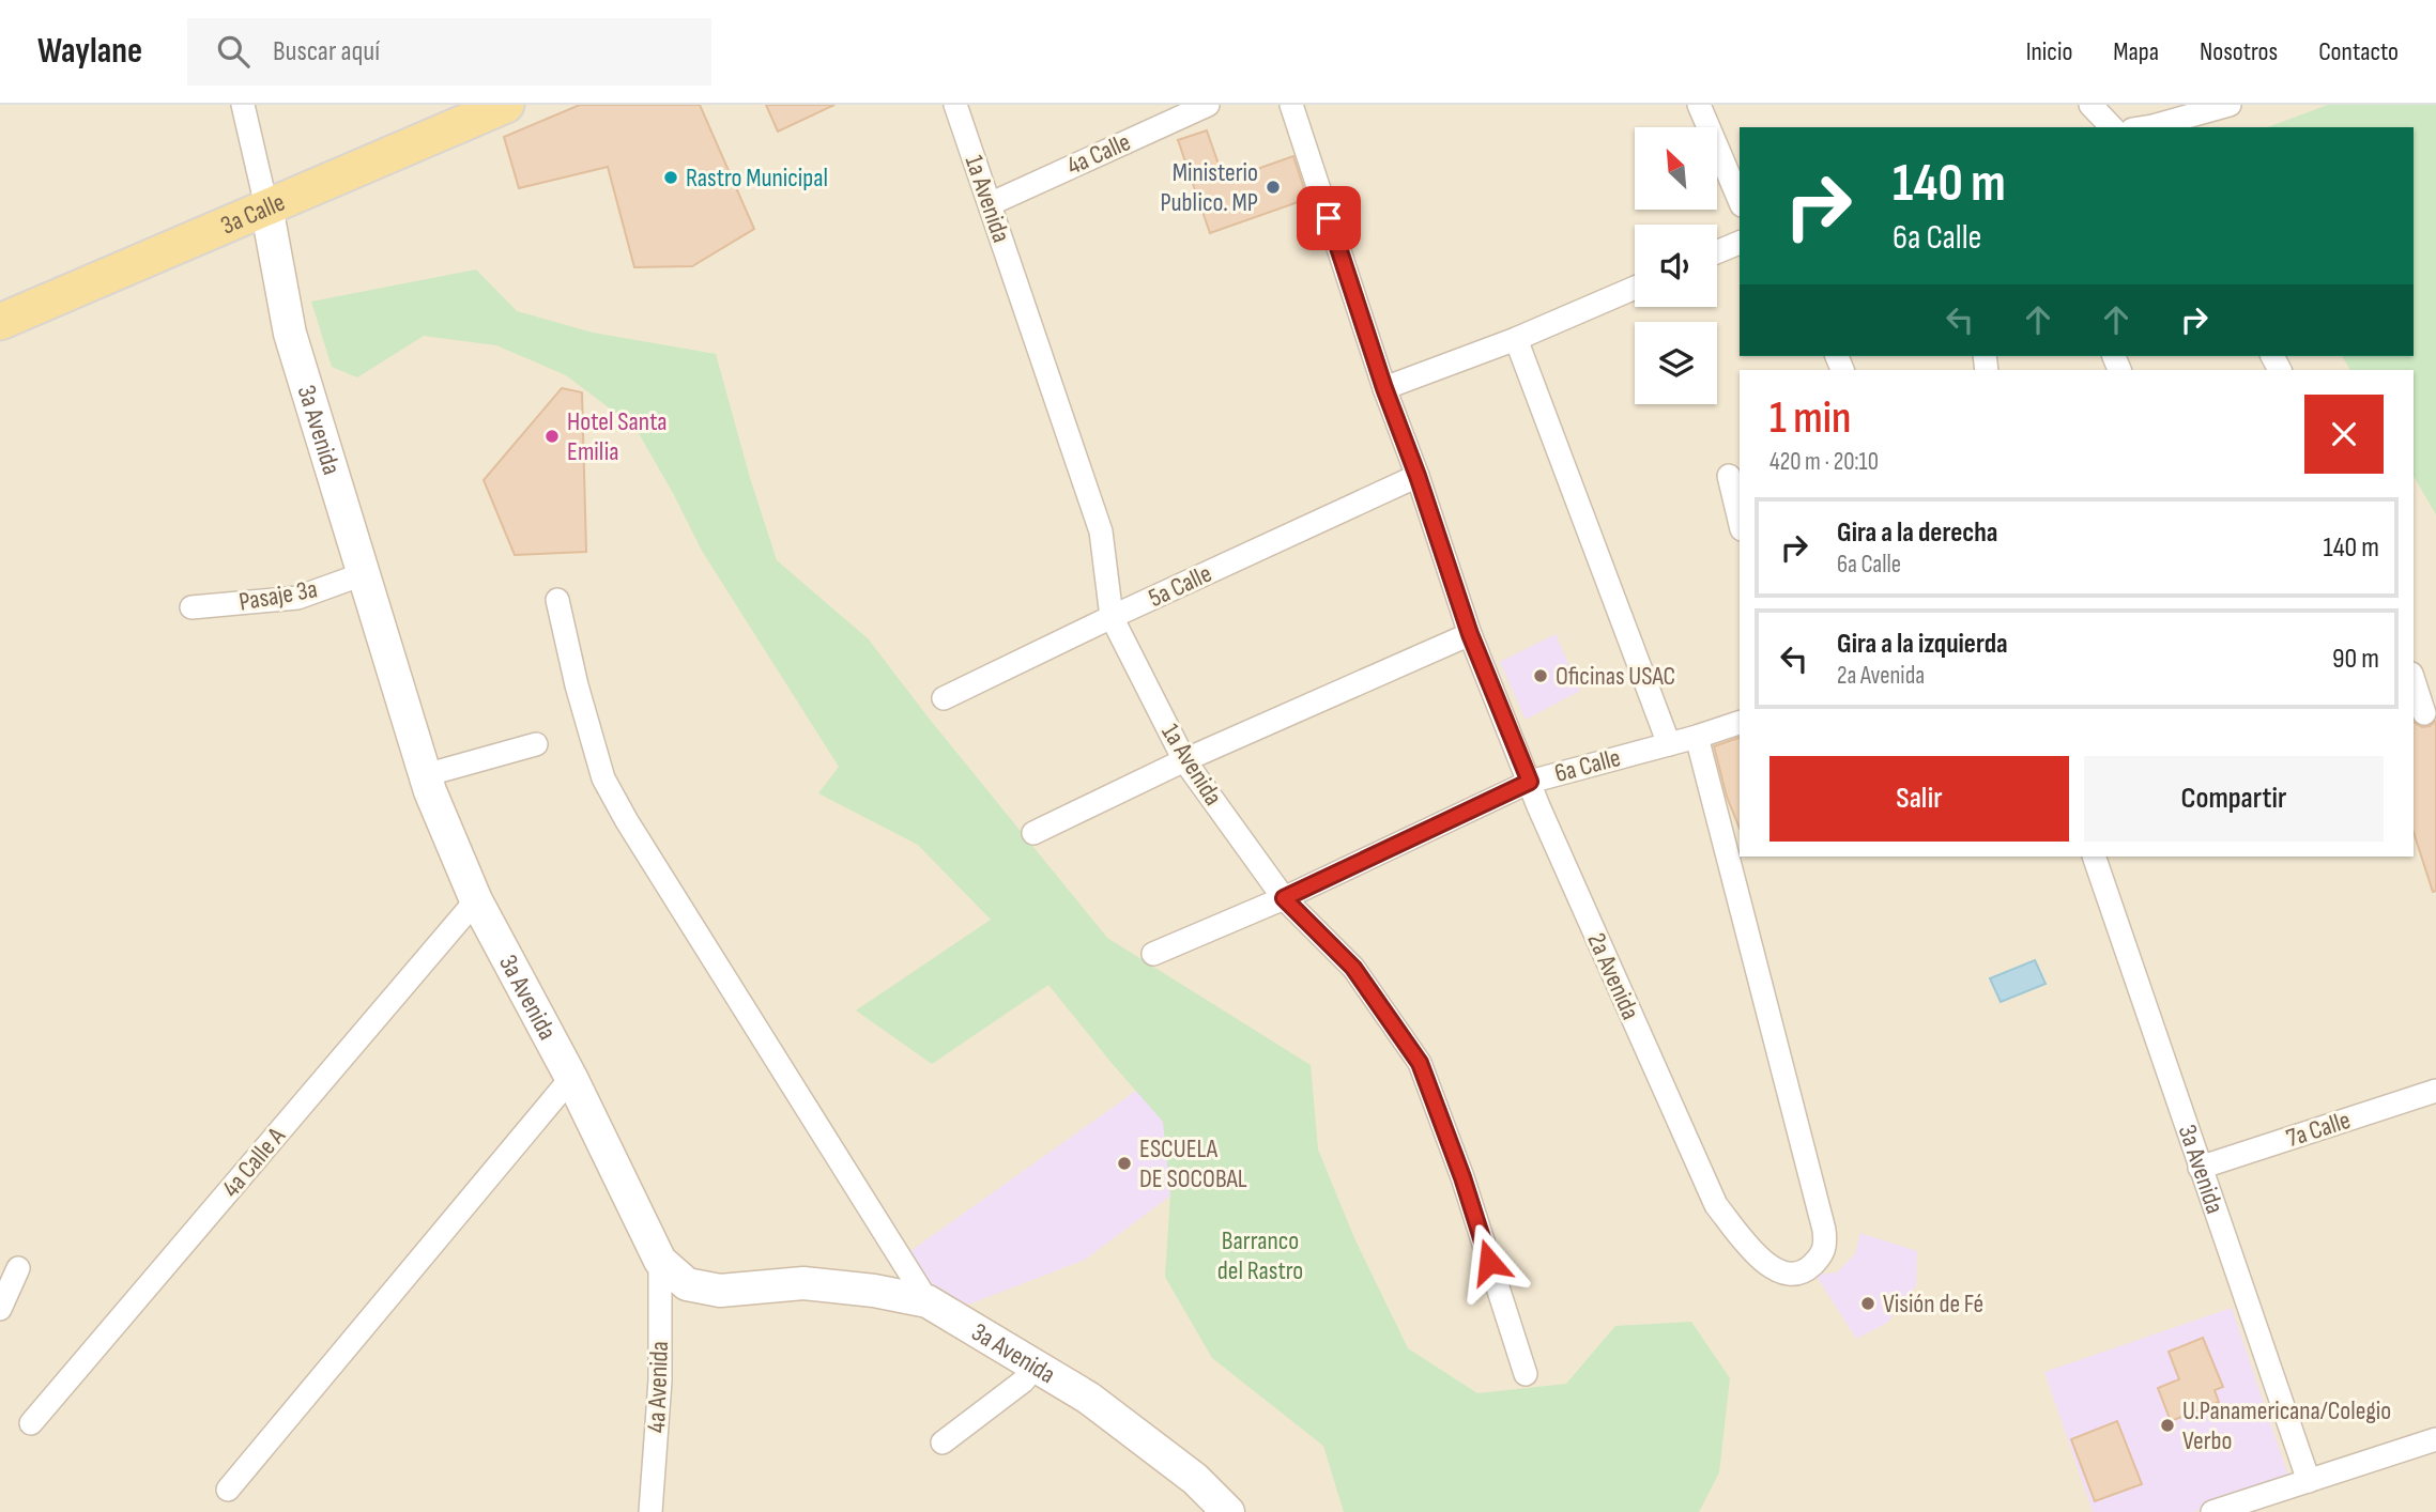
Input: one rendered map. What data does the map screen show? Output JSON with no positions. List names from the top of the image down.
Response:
{
  "streets": {
    "main road": ["3a Calle", "3a Avenida"],
    "street": [
      "4a Calle",
      "1a Avenida",
      "5a Calle",
      "Pasaje 3a",
      "6a Calle",
      "2a Avenida",
      "7a Calle",
      "4a Calle A",
      "4a Avenida"
    ]
  },
  "crossings": [
    ["4a Calle", "1a Avenida"],
    ["1a Avenida", "5a Calle"],
    ["1a Avenida", "6a Calle"],
    ["3a Calle", "3a Avenida"],
    ["3a Avenida", "Pasaje 3a"],
    ["3a Avenida", "7a Calle"],
    ["3a Avenida", "4a Calle A"],
    ["3a Avenida", "4a Avenida"],
    ["5a Calle", "2a Avenida"],
    ["6a Calle", "2a Avenida"]
  ],
  "parks": ["Barranco del Rastro"],
  "places": [
    "Rastro Municipal",
    "Ministerio Publico. MP",
    "Hotel Santa Emilia",
    "Oficinas USAC",
    "ESCUELA DE SOCOBAL",
    "Visión de Fé",
    "U.Panamericana/Colegio Verbo"
  ],
  "north": "top left",
  "page": {
    "header": "Waylane",
    "search": "Buscar aquí",
    "nav": [
      "Inicio",
      "Mapa",
      "Nosotros",
      "Contacto"
    ],
    "turn": ["140 m", "6a Calle"],
    "heading": ["1 min", "420 m · 20:10"],
    "list": [
      {
        "name": "Gira a la derecha",
        "note": "6a Calle",
        "value": "140 m"
      },
      {
        "name": "Gira a la izquierda",
        "note": "2a Avenida",
        "value": "90 m"
      }
    ],
    "buttons": ["Salir", "Compartir"]
  }
}
